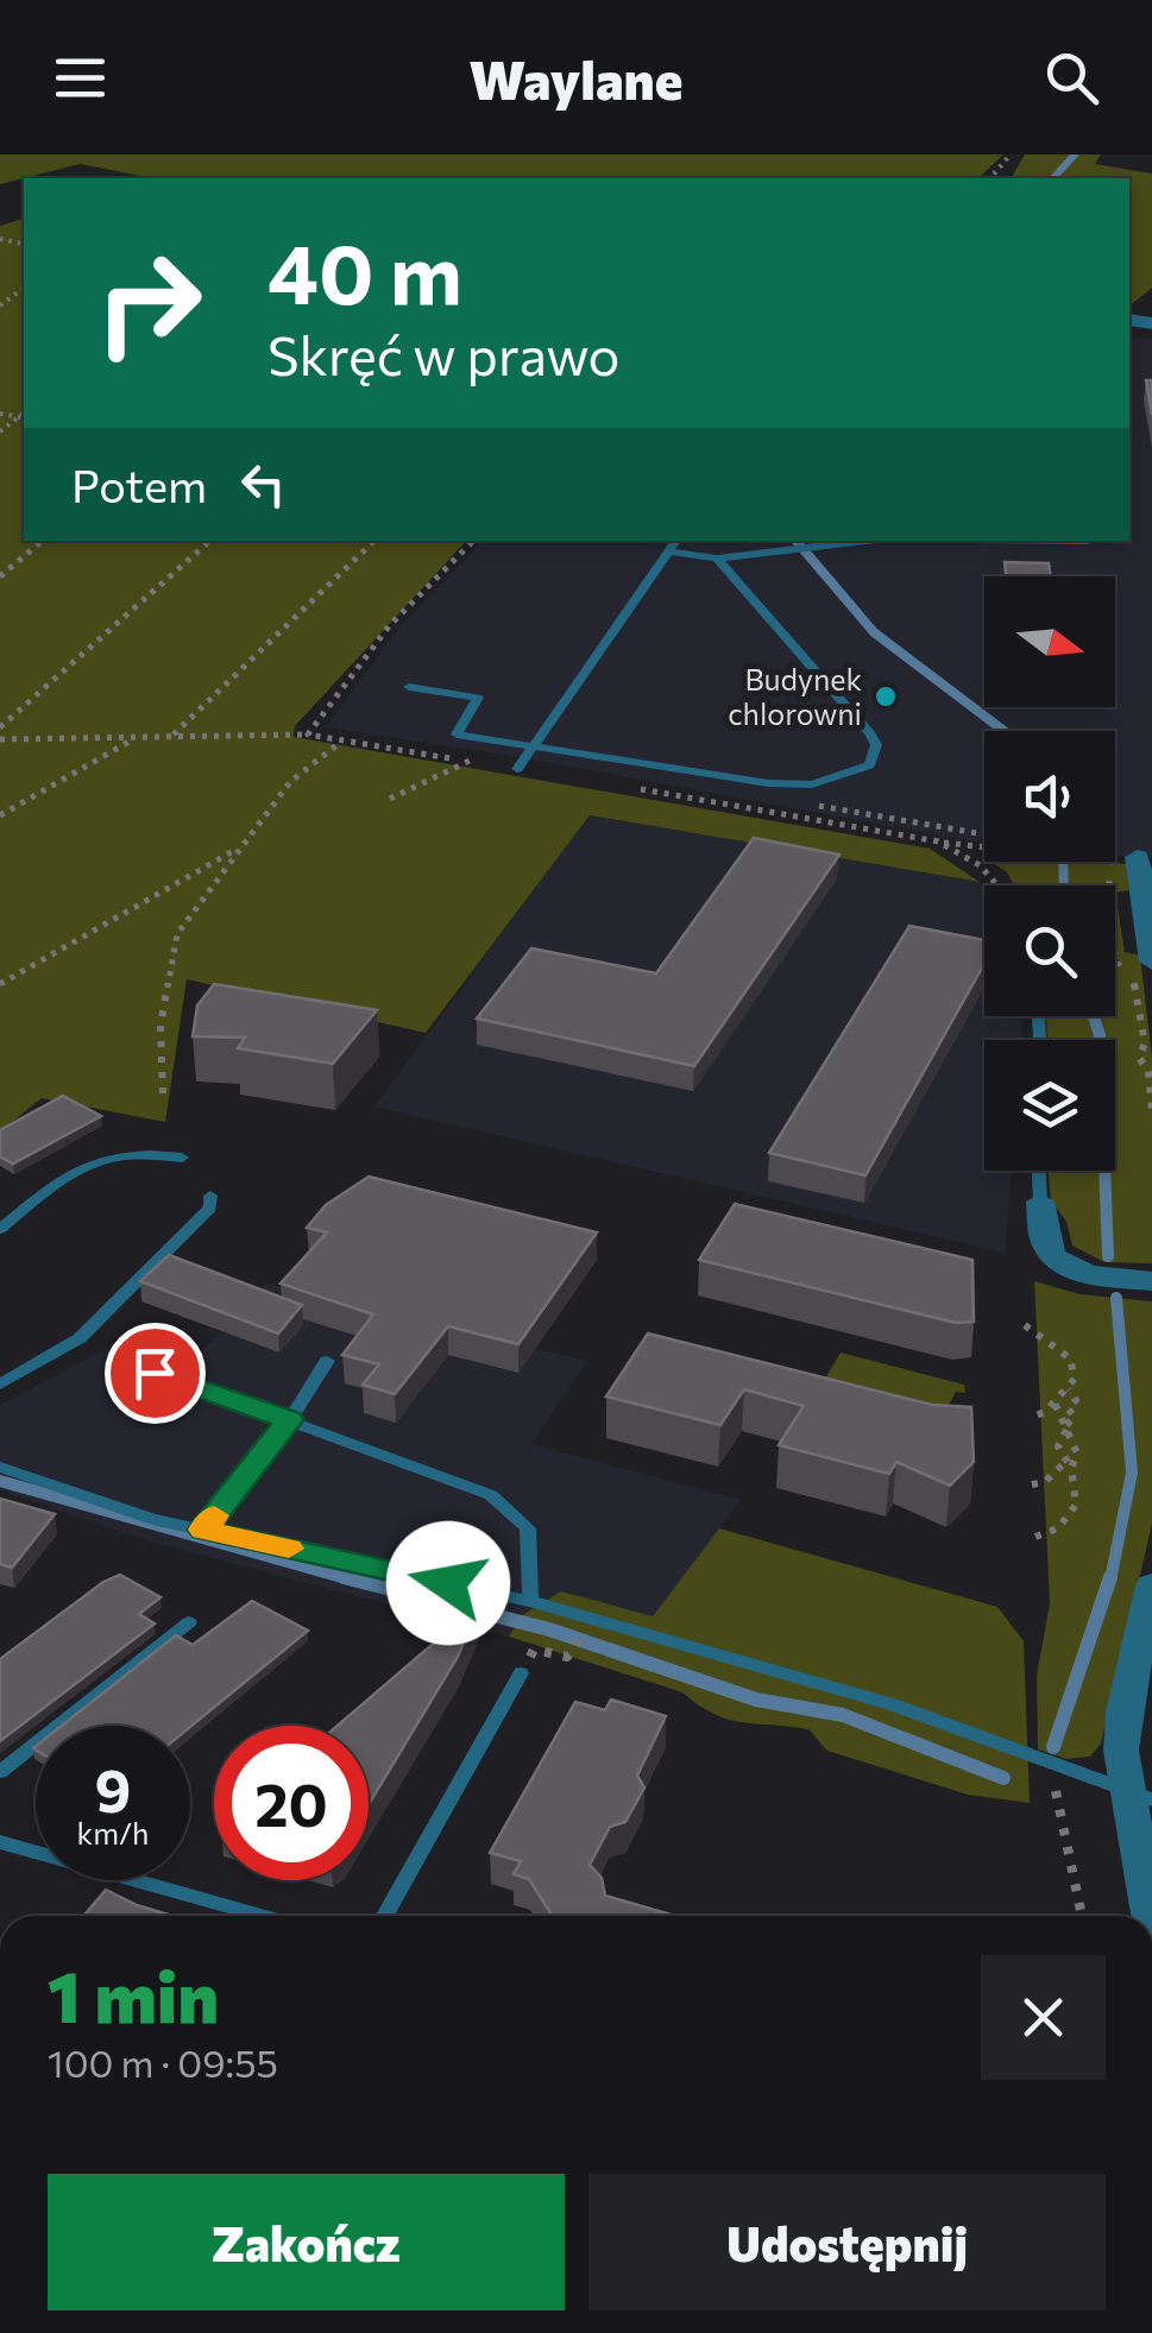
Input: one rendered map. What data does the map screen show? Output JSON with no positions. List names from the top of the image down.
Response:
{
  "places": ["Budynek chlorowni"],
  "north": "right",
  "page": {
    "header": "Waylane",
    "turn": ["40 m", "Skręć w prawo"],
    "then": "Potem",
    "speed": "9 km/h",
    "limit": "20",
    "heading": ["1 min", "100 m · 09:55"],
    "buttons": ["Zakończ", "Udostępnij"]
  }
}
